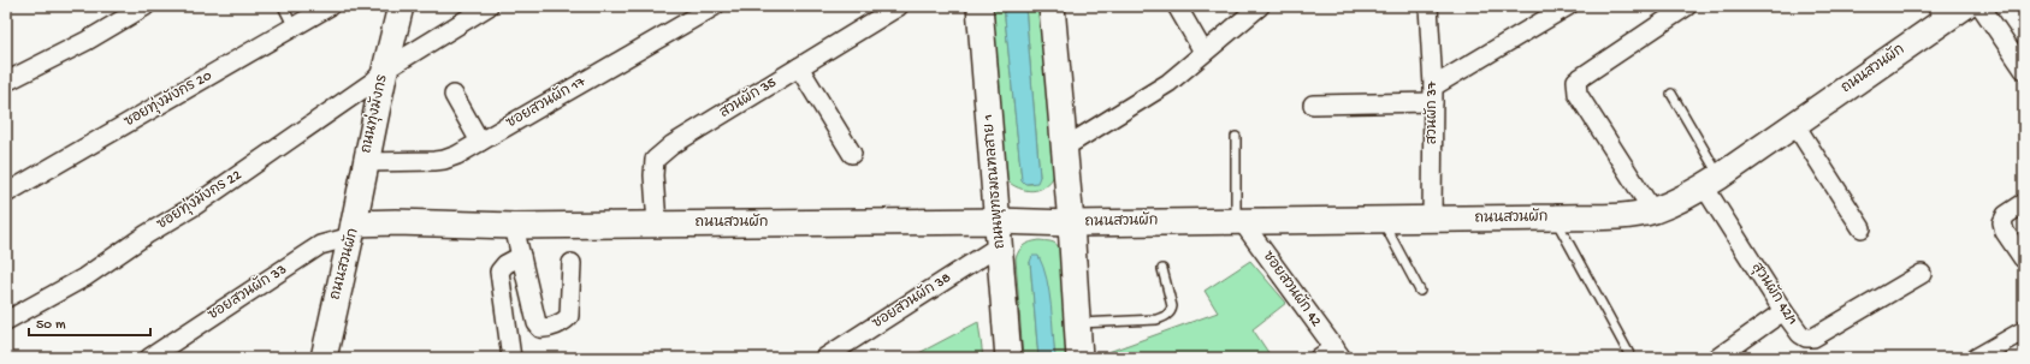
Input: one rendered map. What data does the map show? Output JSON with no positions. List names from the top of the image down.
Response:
{
  "streets": {
    "street": [
      "ถนนสวนผัก",
      "สวนผัก 35",
      "ซอยทุ่งมังกร 20",
      "ซอยสวนผัก 17",
      "สวนผัก 37",
      "ถนนทุ่งมังกร",
      "ถนนพุทธมณฑลสาย 1",
      "ซอยทุ่งมังกร 22",
      "ซอยสวนผัก 42",
      "ซอยสวนผัก 33",
      "สุวนผัก 42/1",
      "ซอยสวนผัก 38"
    ]
  },
  "crossings": [
    ["ถนนสวนผัก", "สวนผัก 35"],
    ["ถนนสวนผัก", "สวนผัก 37"],
    ["ถนนสวนผัก", "ถนนทุ่งมังกร"],
    ["ถนนสวนผัก", "ถนนพุทธมณฑลสาย 1"],
    ["ถนนสวนผัก", "ซอยสวนผัก 42"],
    ["ถนนสวนผัก", "ซอยสวนผัก 33"],
    ["ถนนสวนผัก", "สุวนผัก 42/1"],
    ["ถนนสวนผัก", "ซอยสวนผัก 38"],
    ["ซอยสวนผัก 17", "ถนนทุ่งมังกร"],
    ["ถนนทุ่งมังกร", "ซอยทุ่งมังกร 22"],
    ["ถนนทุ่งมังกร", "ซอยสวนผัก 33"],
    ["ถนนพุทธมณฑลสาย 1", "ซอยสวนผัก 38"]
  ],
  "scale_bar": "50 m"
}
